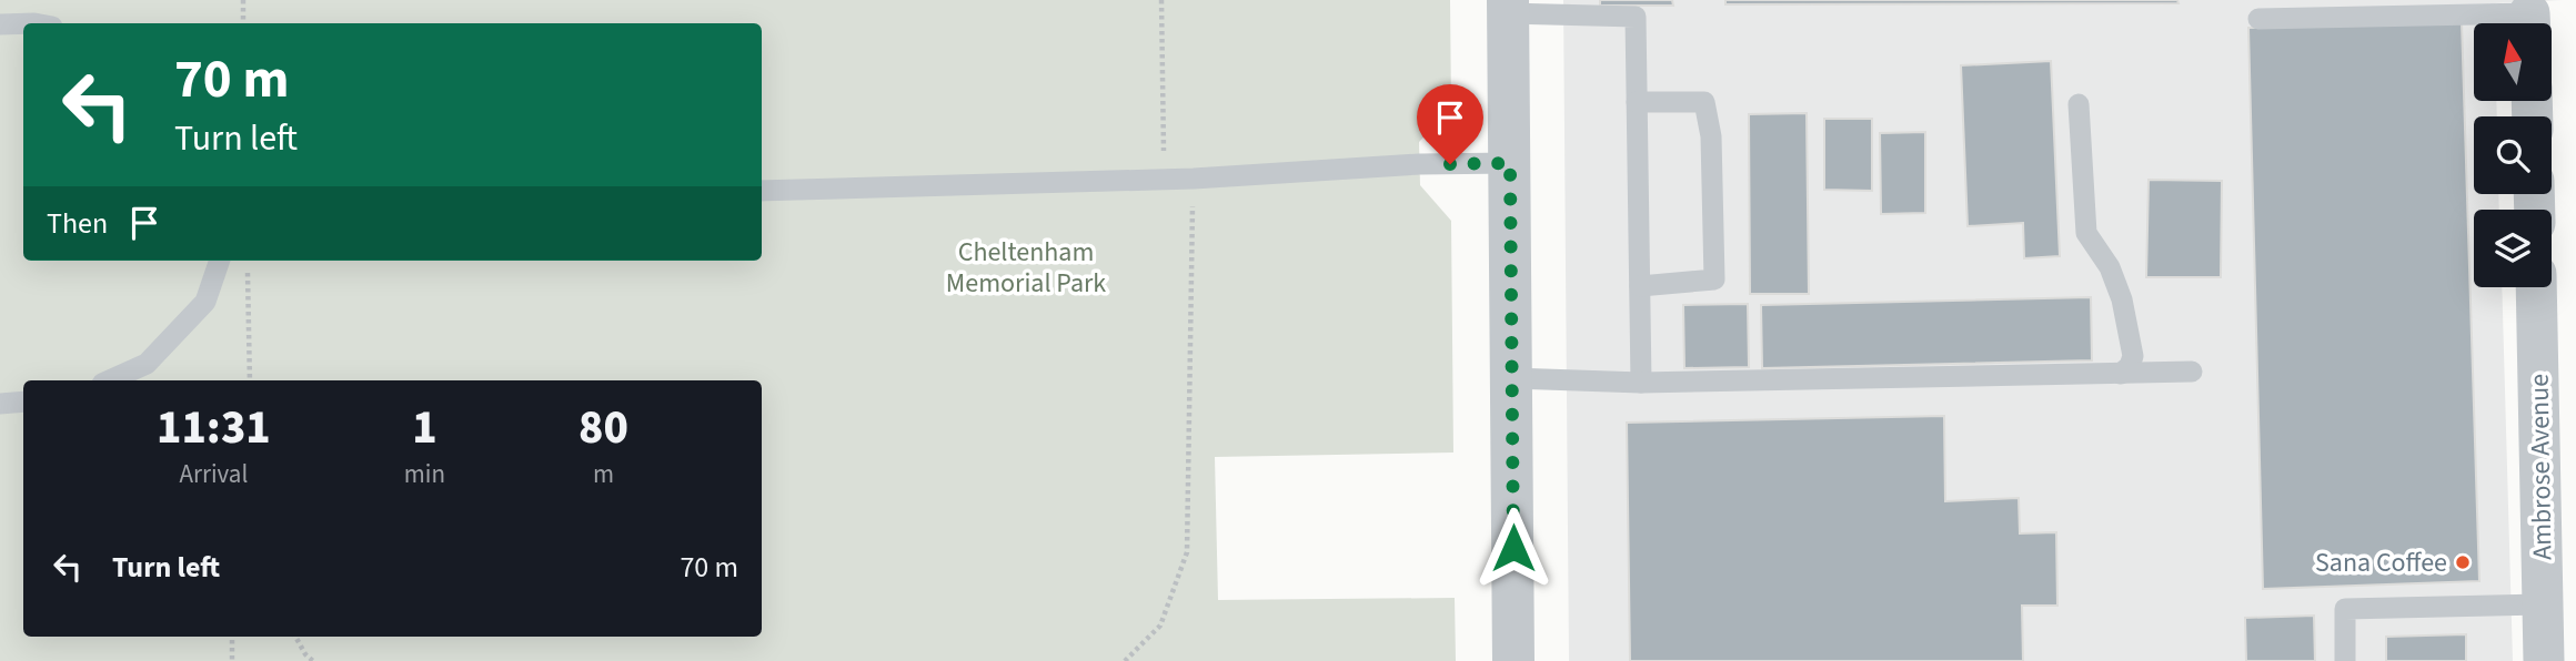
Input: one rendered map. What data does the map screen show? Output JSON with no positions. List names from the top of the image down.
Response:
{
  "streets": {
    "street": ["Ambrose Avenue"]
  },
  "parks": ["Cheltenham Memorial Park"],
  "places": ["Sana Coffee"],
  "north": "top",
  "page": {
    "turn": ["70 m", "Turn left"],
    "then": "Then",
    "eta": [
      "11:31",
      "Arrival",
      "1",
      "min",
      "80",
      "m"
    ],
    "list": [
      {
        "name": "Turn left",
        "value": "70 m"
      }
    ]
  }
}
